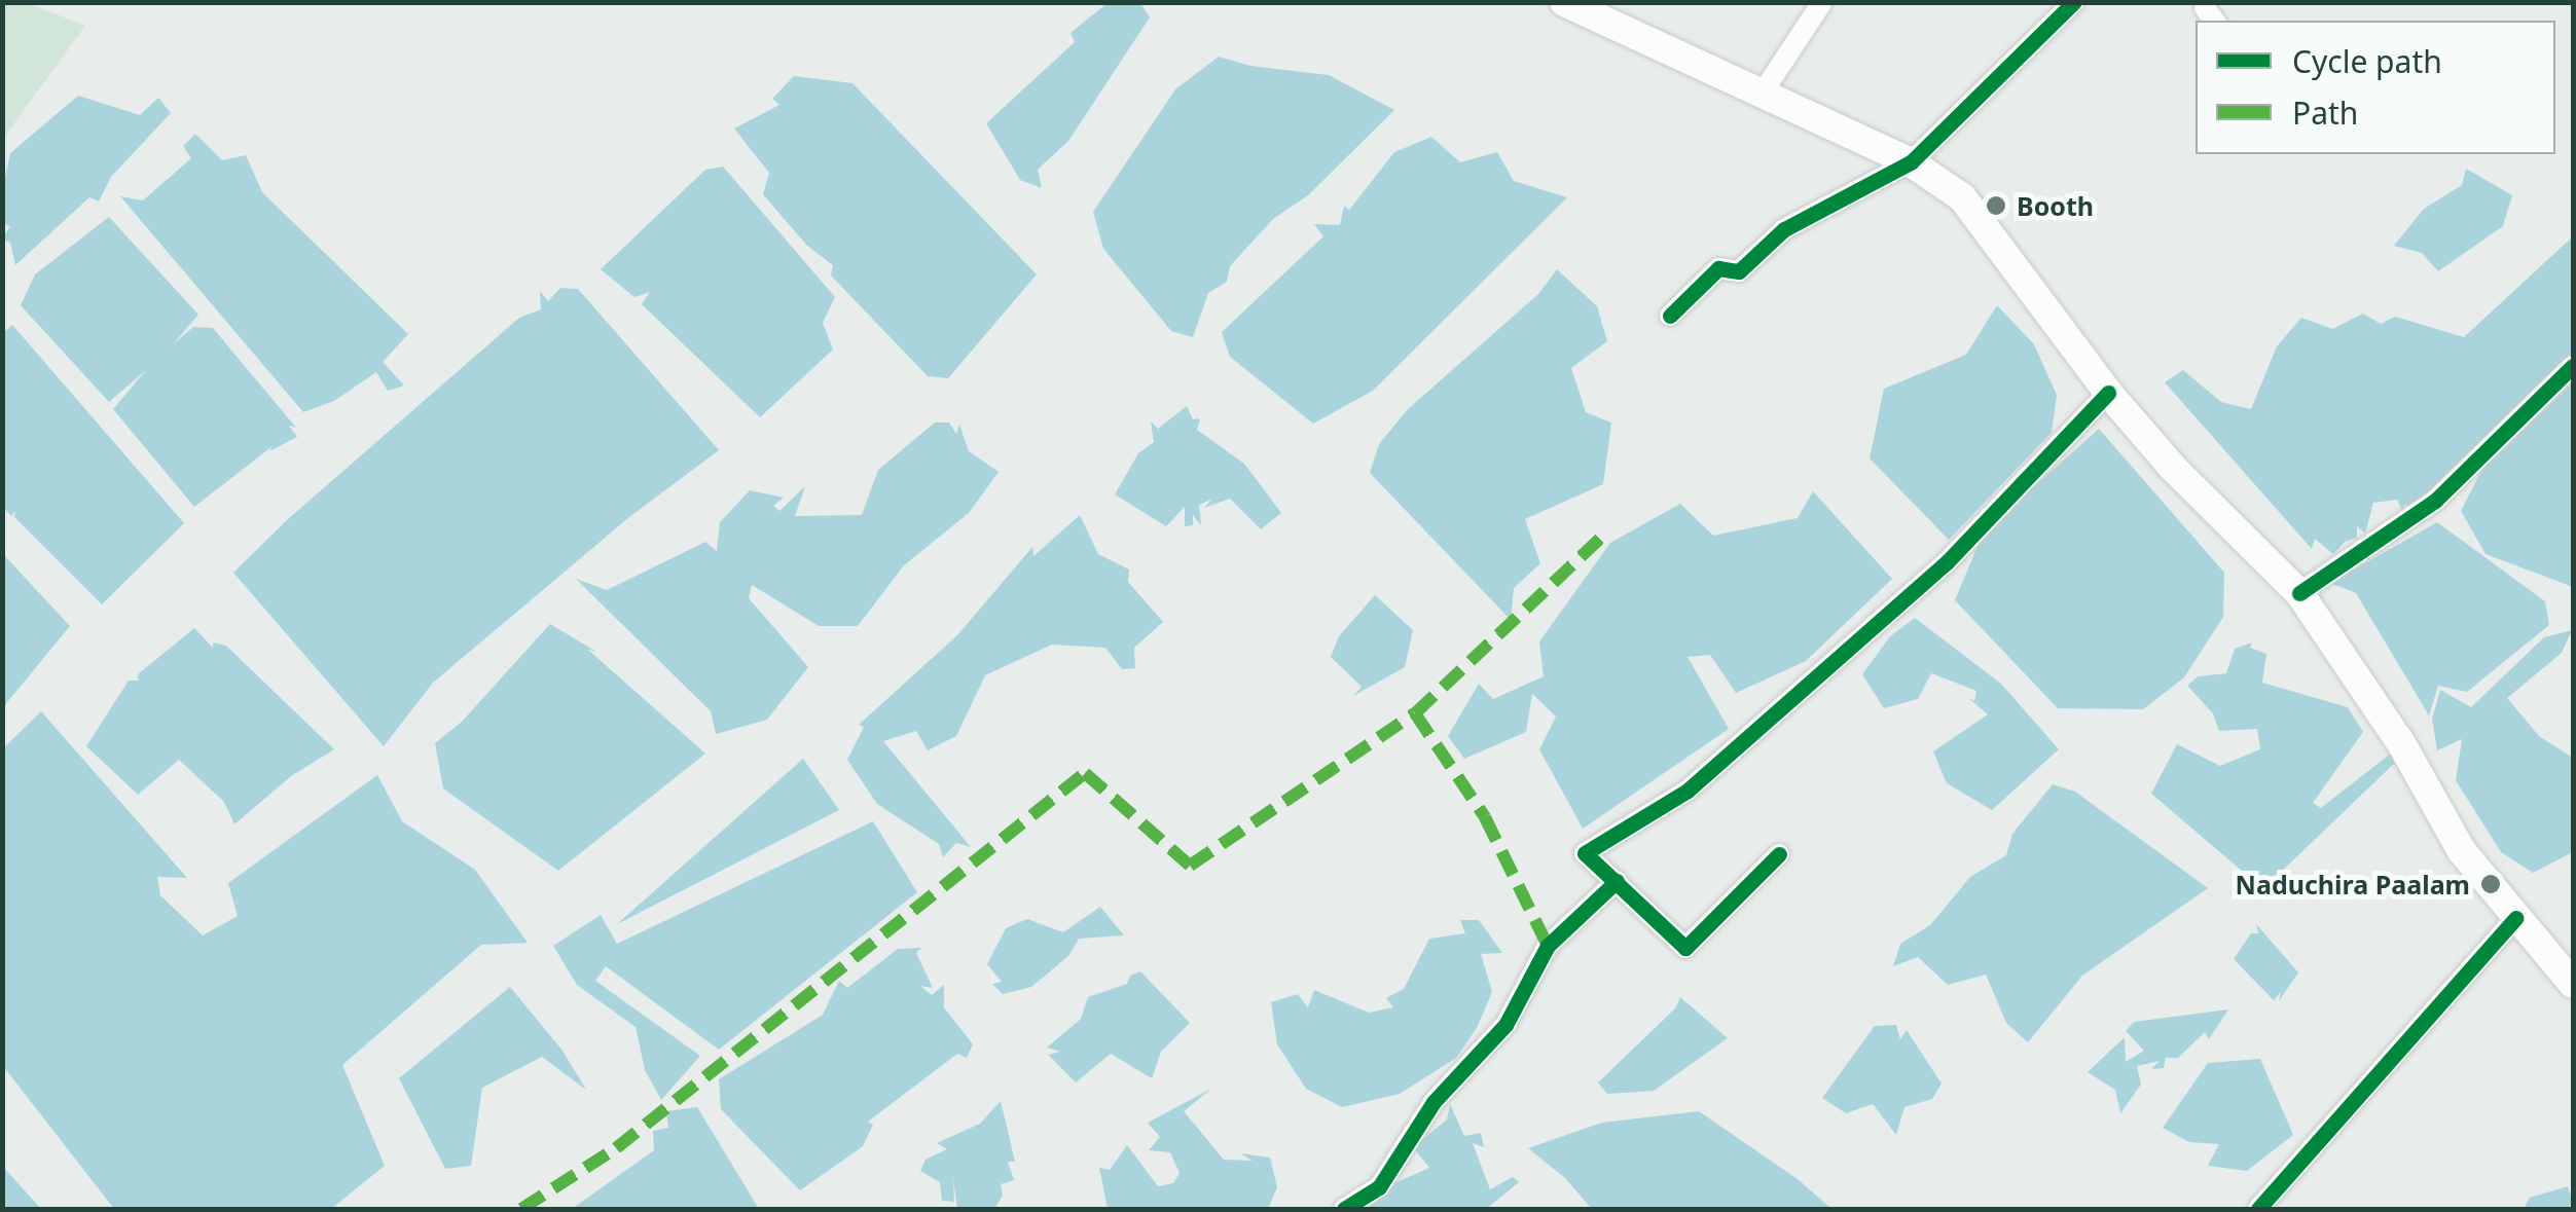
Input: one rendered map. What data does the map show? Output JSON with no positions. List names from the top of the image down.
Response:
{
  "places": ["Booth", "Naduchira Paalam"],
  "legend": ["Cycle path", "Path"]
}
